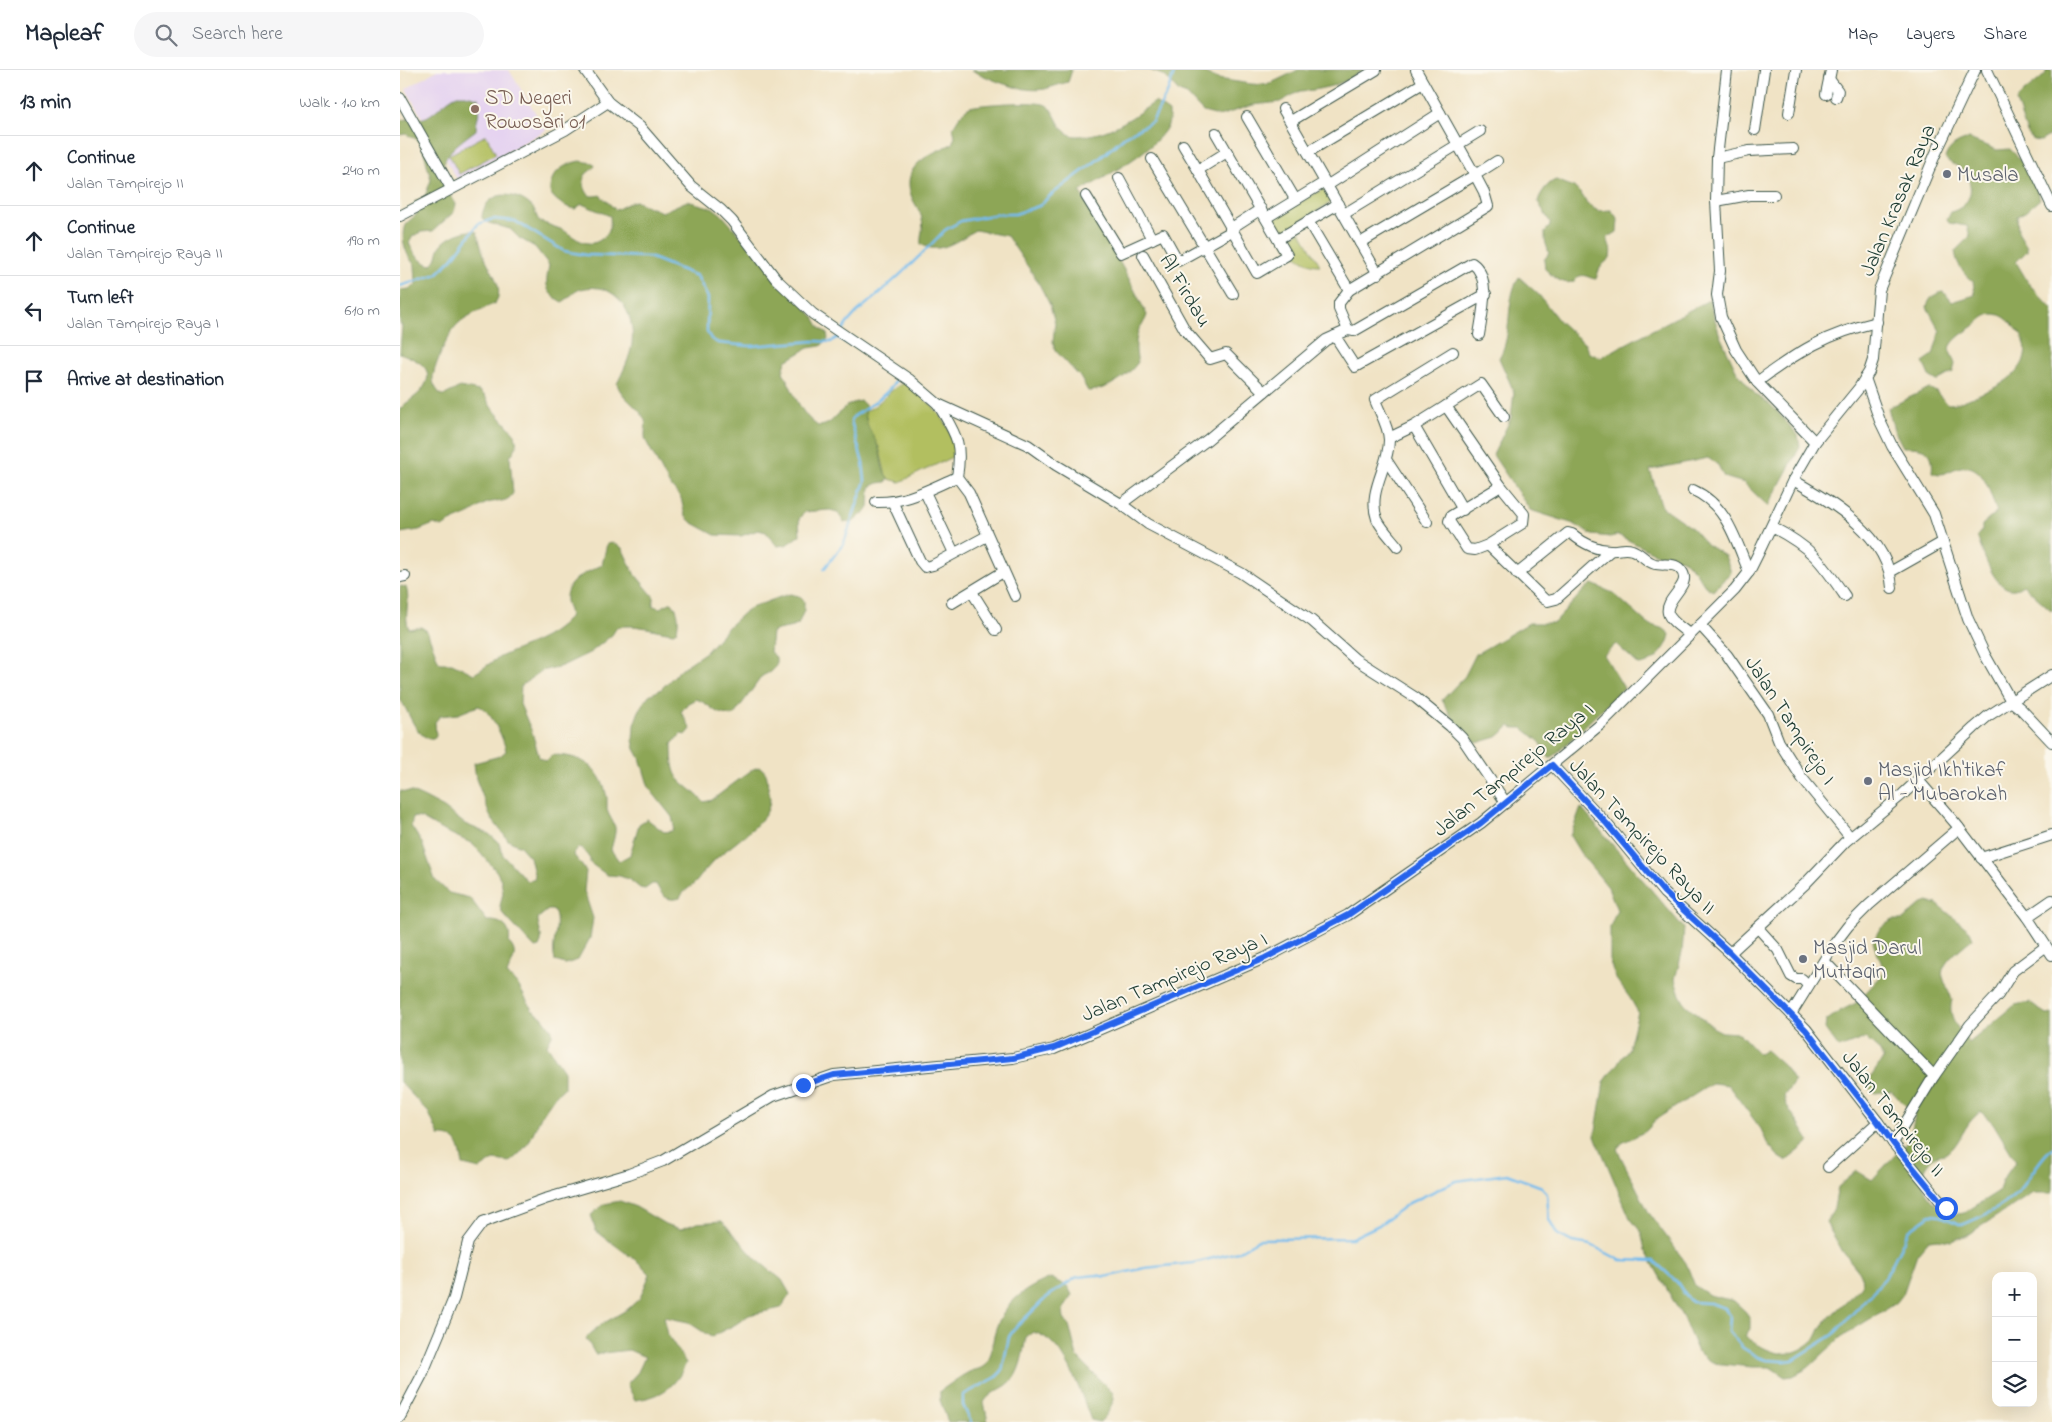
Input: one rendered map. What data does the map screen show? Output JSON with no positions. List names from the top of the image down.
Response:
{
  "streets": {
    "street": [
      "Jalan Krasak Raya",
      "Al Firdau",
      "Jalan Tampirejo I",
      "Jalan Tampirejo Raya I",
      "Jalan Tampirejo Raya II",
      "Jalan Tampirejo II"
    ]
  },
  "crossings": [
    ["Jalan Krasak Raya", "Jalan Tampirejo Raya I"],
    ["Jalan Tampirejo I", "Jalan Tampirejo Raya I"],
    ["Jalan Tampirejo Raya I", "Jalan Tampirejo Raya II"],
    ["Jalan Tampirejo Raya II", "Jalan Tampirejo II"]
  ],
  "places": [
    "SD Negeri Rowosari 01",
    "Musala",
    "Masjid Ikh'tikaf Al - Mubarokah",
    "Masjid Darul Muttaqin"
  ],
  "page": {
    "header": "Mapleaf",
    "search": "Search here",
    "nav": ["Map", "Layers", "Share"],
    "heading": ["13 min", "Walk · 1.0 km"],
    "list": [
      ["Continue", "Jalan Tampirejo II", "240 m"],
      ["Continue", "Jalan Tampirejo Raya II", "190 m"],
      ["Turn left", "Jalan Tampirejo Raya I", "610 m"],
      "Arrive at destination"
    ],
    "map_buttons": ["+", "−"]
  }
}
